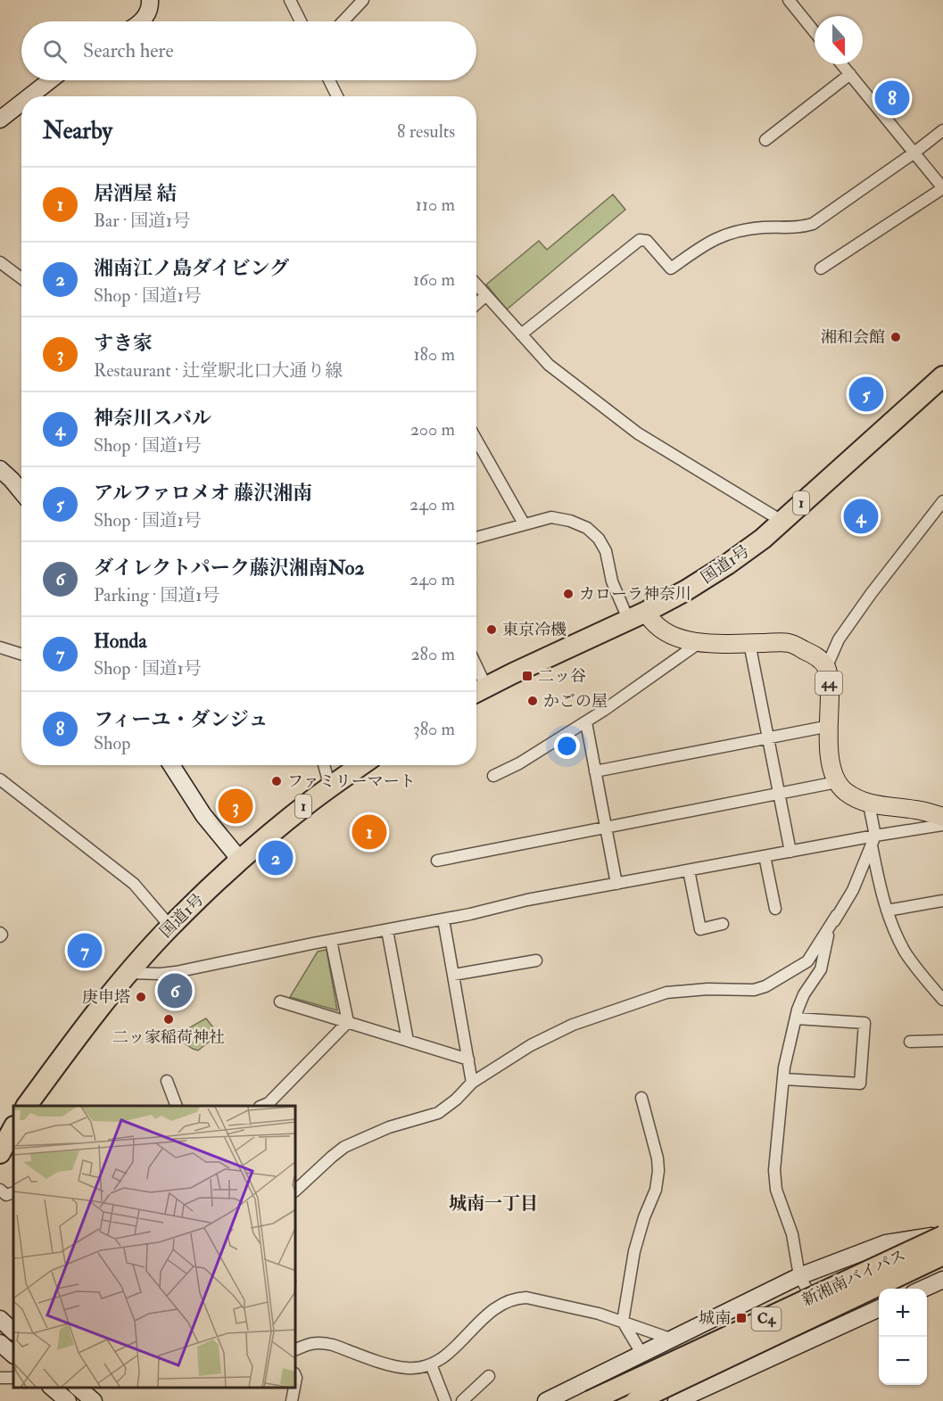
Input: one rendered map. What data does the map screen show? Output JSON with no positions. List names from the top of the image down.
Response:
{
  "streets": {
    "highway": [
      "1",
      "国道1号",
      "新湘南バイパス",
      "C4"
    ],
    "main road": ["44"]
  },
  "crossings": [
    ["国道1号", "44"]
  ],
  "districts": ["城南一丁目"],
  "places": {
    "other": [
      "湘和会館",
      "カローラ神奈川",
      "東京冷機",
      "かごの屋",
      "ファミリーマート",
      "庚申塔",
      "二ッ家稲荷神社"
    ],
    "transit": ["二ッ谷", "城南"]
  },
  "north": "bottom",
  "page": {
    "search": "Search here",
    "pins": [
      "8",
      "5",
      "4",
      "3",
      "1",
      "2",
      "7",
      "6"
    ],
    "heading": ["Nearby", "8 results"],
    "list": [
      {
        "mark": "1",
        "name": "居酒屋 結",
        "note": "Bar · 国道1号",
        "value": "110 m"
      },
      {
        "mark": "2",
        "name": "湘南江ノ島ダイビング",
        "note": "Shop · 国道1号",
        "value": "160 m"
      },
      {
        "mark": "3",
        "name": "すき家",
        "note": "Restaurant · 辻堂駅北口大通り線",
        "value": "180 m"
      },
      {
        "mark": "4",
        "name": "神奈川スバル",
        "note": "Shop · 国道1号",
        "value": "200 m"
      },
      {
        "mark": "5",
        "name": "アルファロメオ 藤沢湘南",
        "note": "Shop · 国道1号",
        "value": "240 m"
      },
      {
        "mark": "6",
        "name": "ダイレクトパーク藤沢湘南No2",
        "note": "Parking · 国道1号",
        "value": "240 m"
      },
      {
        "mark": "7",
        "name": "Honda",
        "note": "Shop · 国道1号",
        "value": "280 m"
      },
      {
        "mark": "8",
        "name": "フィーユ・ダンジュ",
        "note": "Shop",
        "value": "380 m"
      }
    ],
    "map_buttons": ["+", "−"]
  }
}
